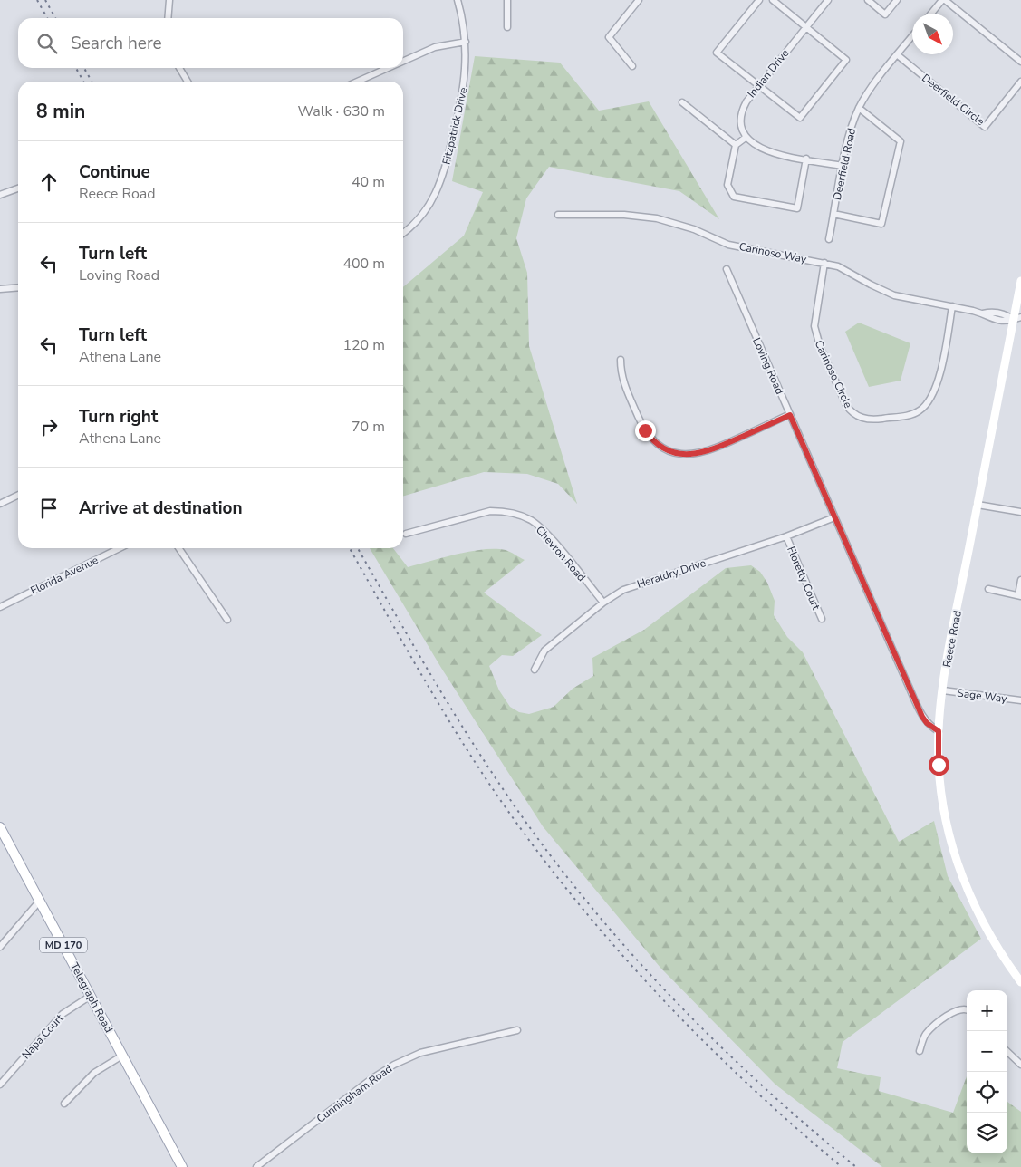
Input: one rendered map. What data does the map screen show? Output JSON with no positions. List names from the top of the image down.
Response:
{
  "streets": {
    "main road": ["Reece Road", "MD 170", "Telegraph Road"],
    "street": [
      "Indian Drive",
      "Deerfield Circle",
      "Fitzpatrick Drive",
      "Deerfield Road",
      "Carinoso Way",
      "Loving Road",
      "Carinoso Circle",
      "Chevron Road",
      "Heraldry Drive",
      "Florida Avenue",
      "Floretty Court",
      "Sage Way",
      "Napa Court",
      "Cunningham Road"
    ]
  },
  "crossings": [
    ["Deerfield Circle", "Deerfield Road"],
    ["Carinoso Way", "Carinoso Circle"],
    ["Carinoso Way", "Reece Road"],
    ["Loving Road", "Heraldry Drive"],
    ["Loving Road", "Reece Road"],
    ["Chevron Road", "Heraldry Drive"],
    ["Heraldry Drive", "Floretty Court"],
    ["Reece Road", "Sage Way"],
    ["Telegraph Road", "Napa Court"]
  ],
  "north": "bottom right",
  "page": {
    "search": "Search here",
    "heading": ["8 min", "Walk · 630 m"],
    "list": [
      ["Continue", "Reece Road", "40 m"],
      ["Turn left", "Loving Road", "400 m"],
      ["Turn left", "Athena Lane", "120 m"],
      ["Turn right", "Athena Lane", "70 m"],
      "Arrive at destination"
    ],
    "map_buttons": ["+", "−"]
  }
}
